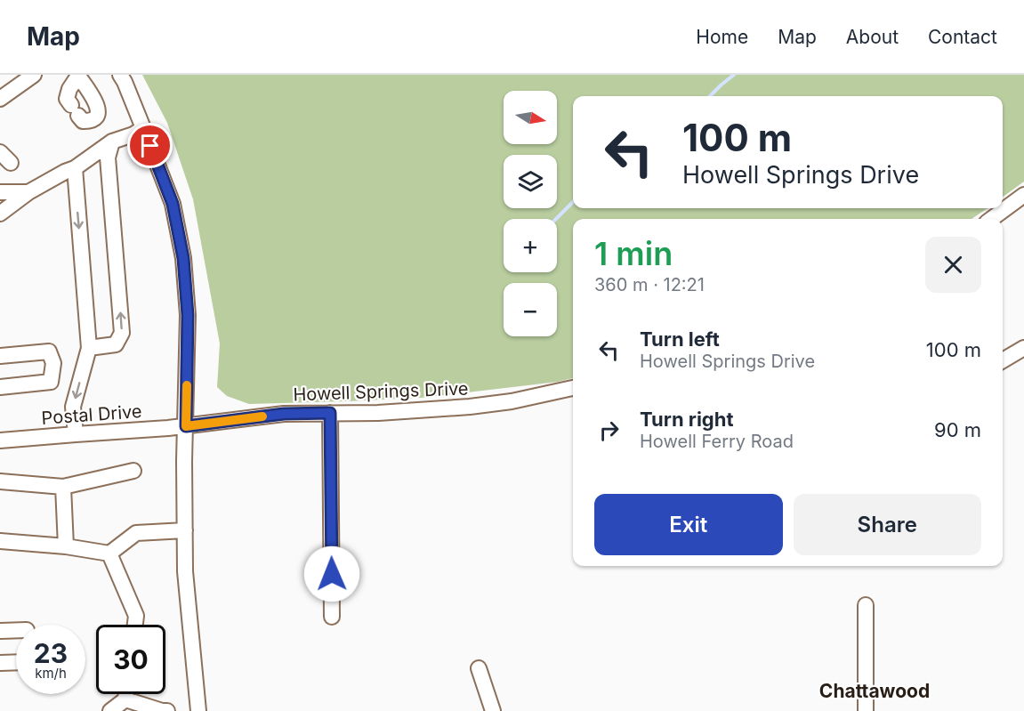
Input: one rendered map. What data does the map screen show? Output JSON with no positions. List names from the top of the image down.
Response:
{
  "streets": {
    "street": ["Howell Springs Drive", "Postal Drive"]
  },
  "crossings": [
    ["Howell Springs Drive", "Postal Drive"]
  ],
  "districts": ["Chattawood"],
  "north": "right",
  "page": {
    "header": "Map",
    "nav": [
      "Home",
      "Map",
      "About",
      "Contact"
    ],
    "map_buttons": ["+", "−"],
    "turn": ["100 m", "Howell Springs Drive"],
    "heading": ["1 min", "360 m · 12:21"],
    "list": [
      {
        "name": "Turn left",
        "note": "Howell Springs Drive",
        "value": "100 m"
      },
      {
        "name": "Turn right",
        "note": "Howell Ferry Road",
        "value": "90 m"
      }
    ],
    "buttons": ["Exit", "Share"],
    "speed": "23 km/h",
    "limit": "30"
  }
}
